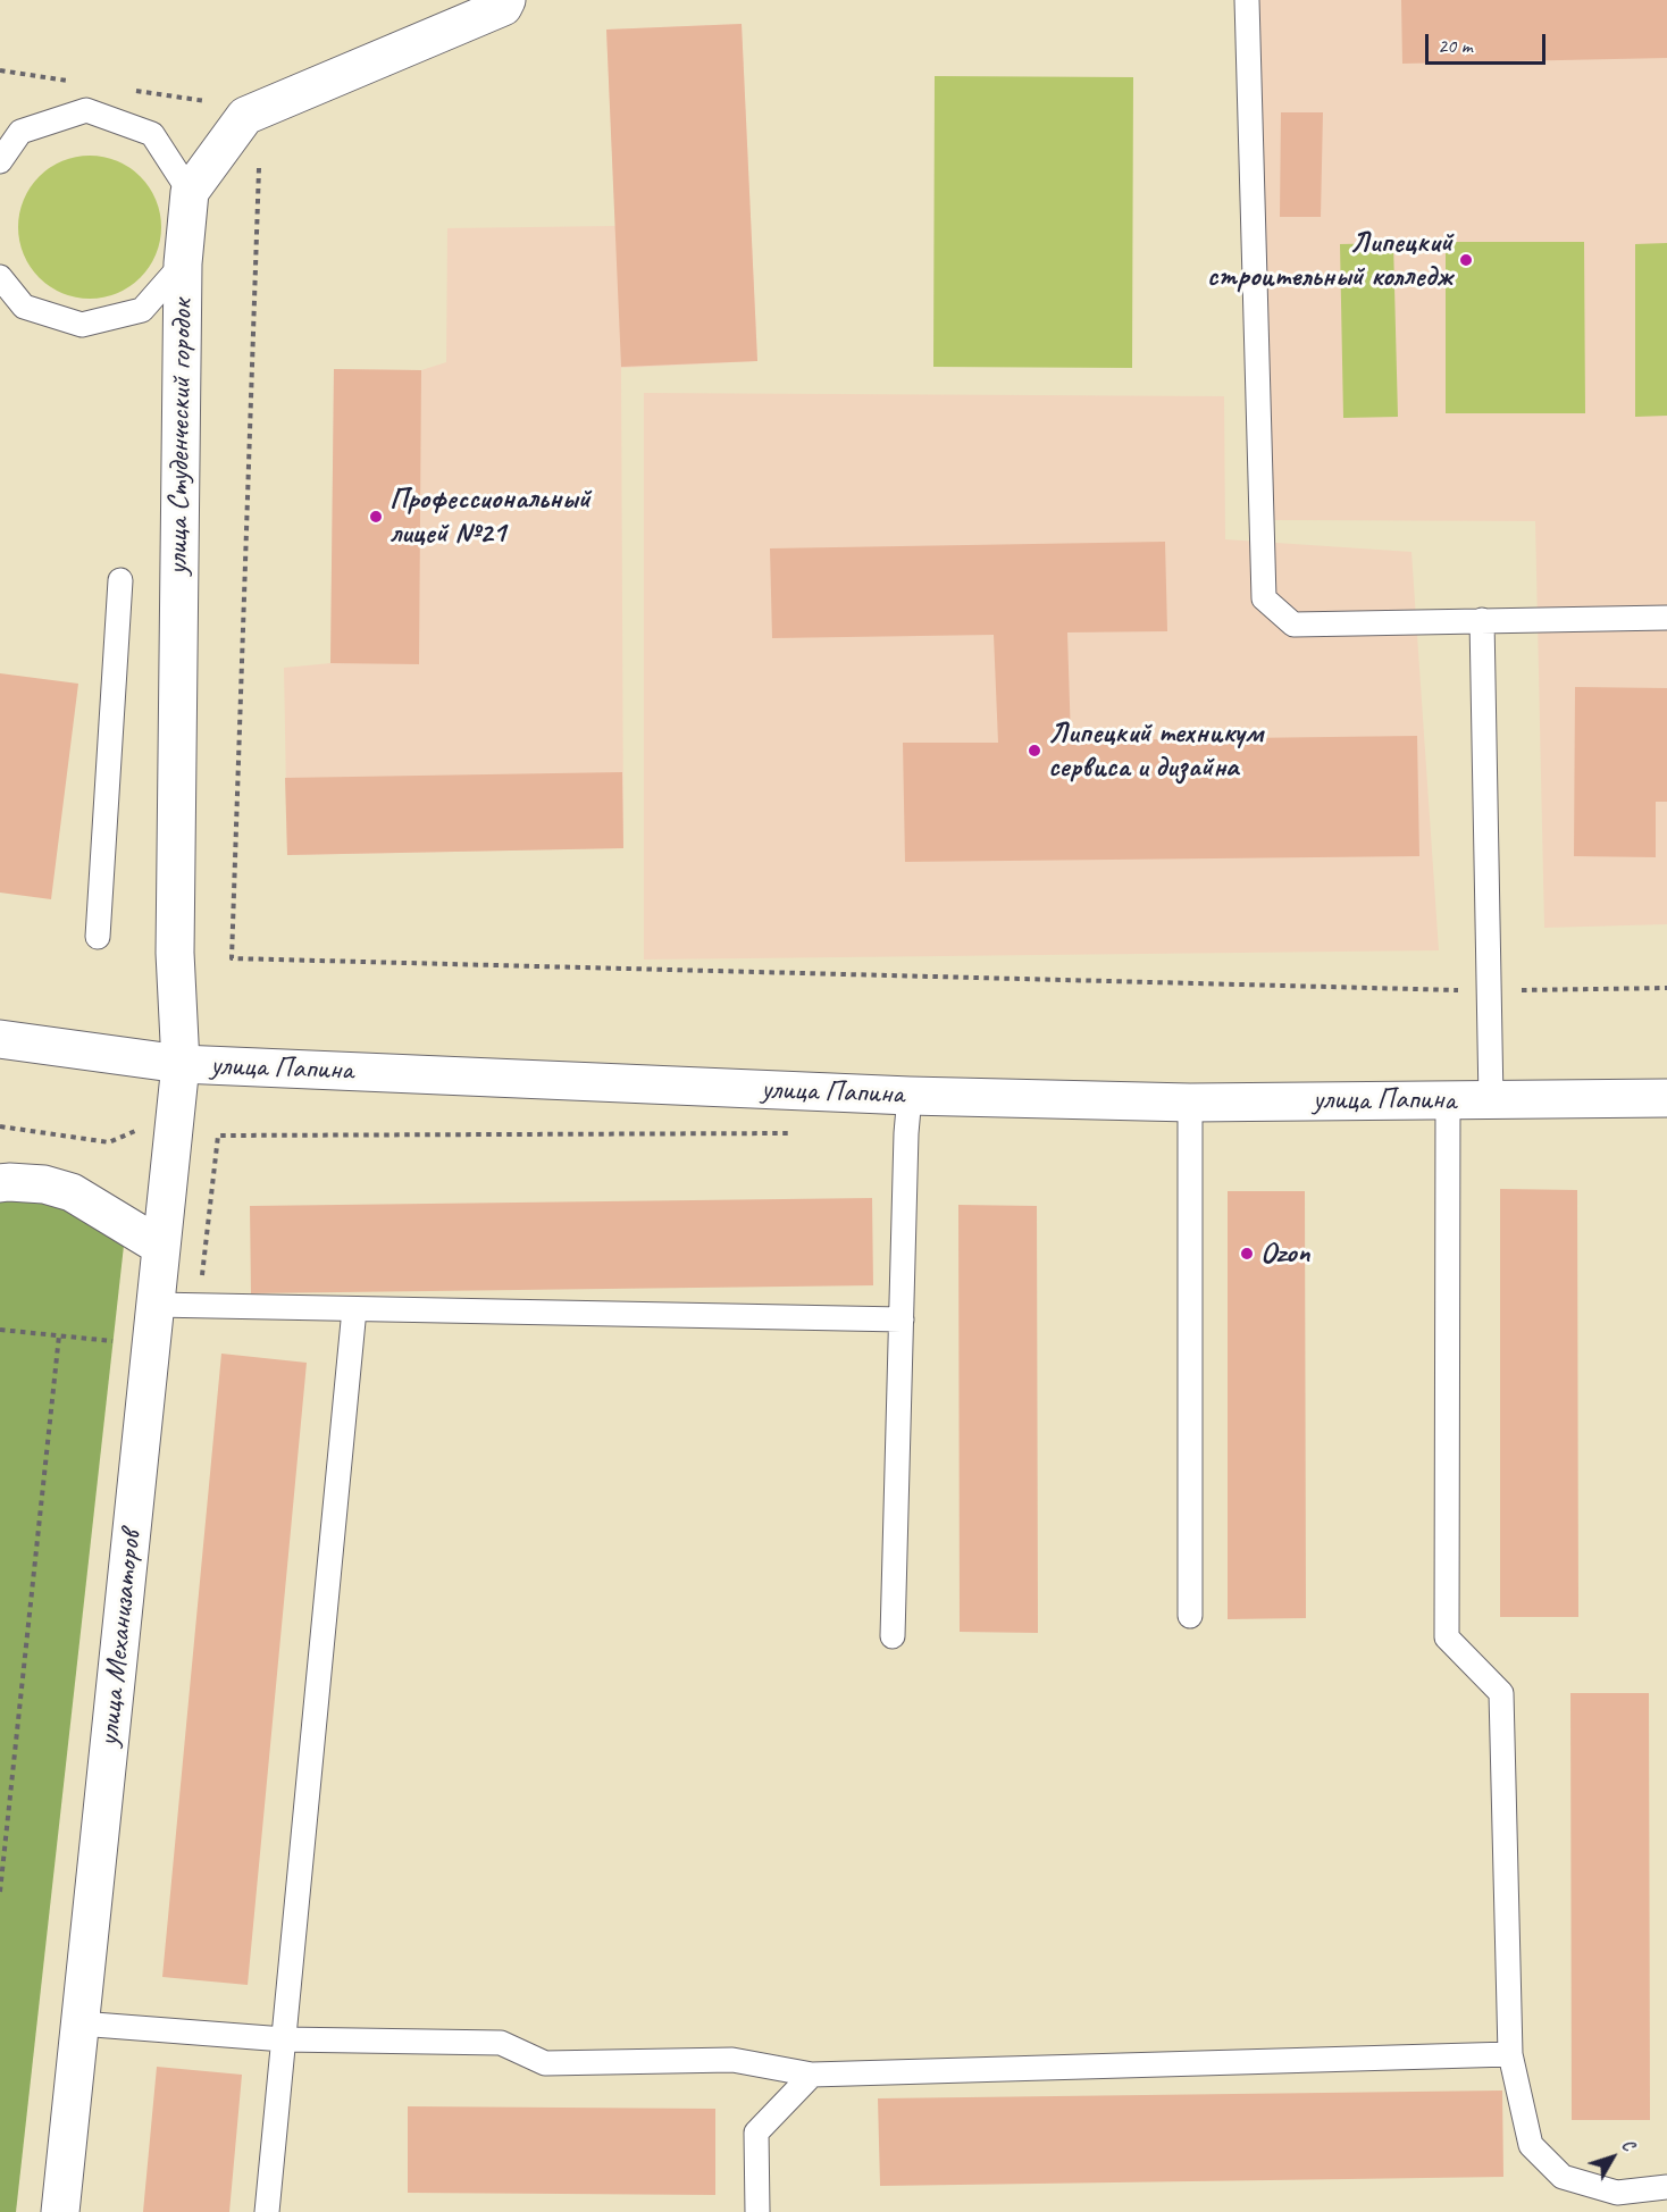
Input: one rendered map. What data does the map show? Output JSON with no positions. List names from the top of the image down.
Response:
{
  "streets": {
    "street": ["улица Студенческий городок", "улица Папина", "улица Механизаторов"]
  },
  "crossings": [
    ["улица Студенческий городок", "улица Папина"],
    ["улица Студенческий городок", "улица Механизаторов"],
    ["улица Папина", "улица Механизаторов"]
  ],
  "places": [
    "Липецкий строительный колледж",
    "Профессиональный лицей №21",
    "Липецкий техникум сервиса и дизайна",
    "Ozon"
  ],
  "scale_bar": "20 m",
  "north": "top right"
}
